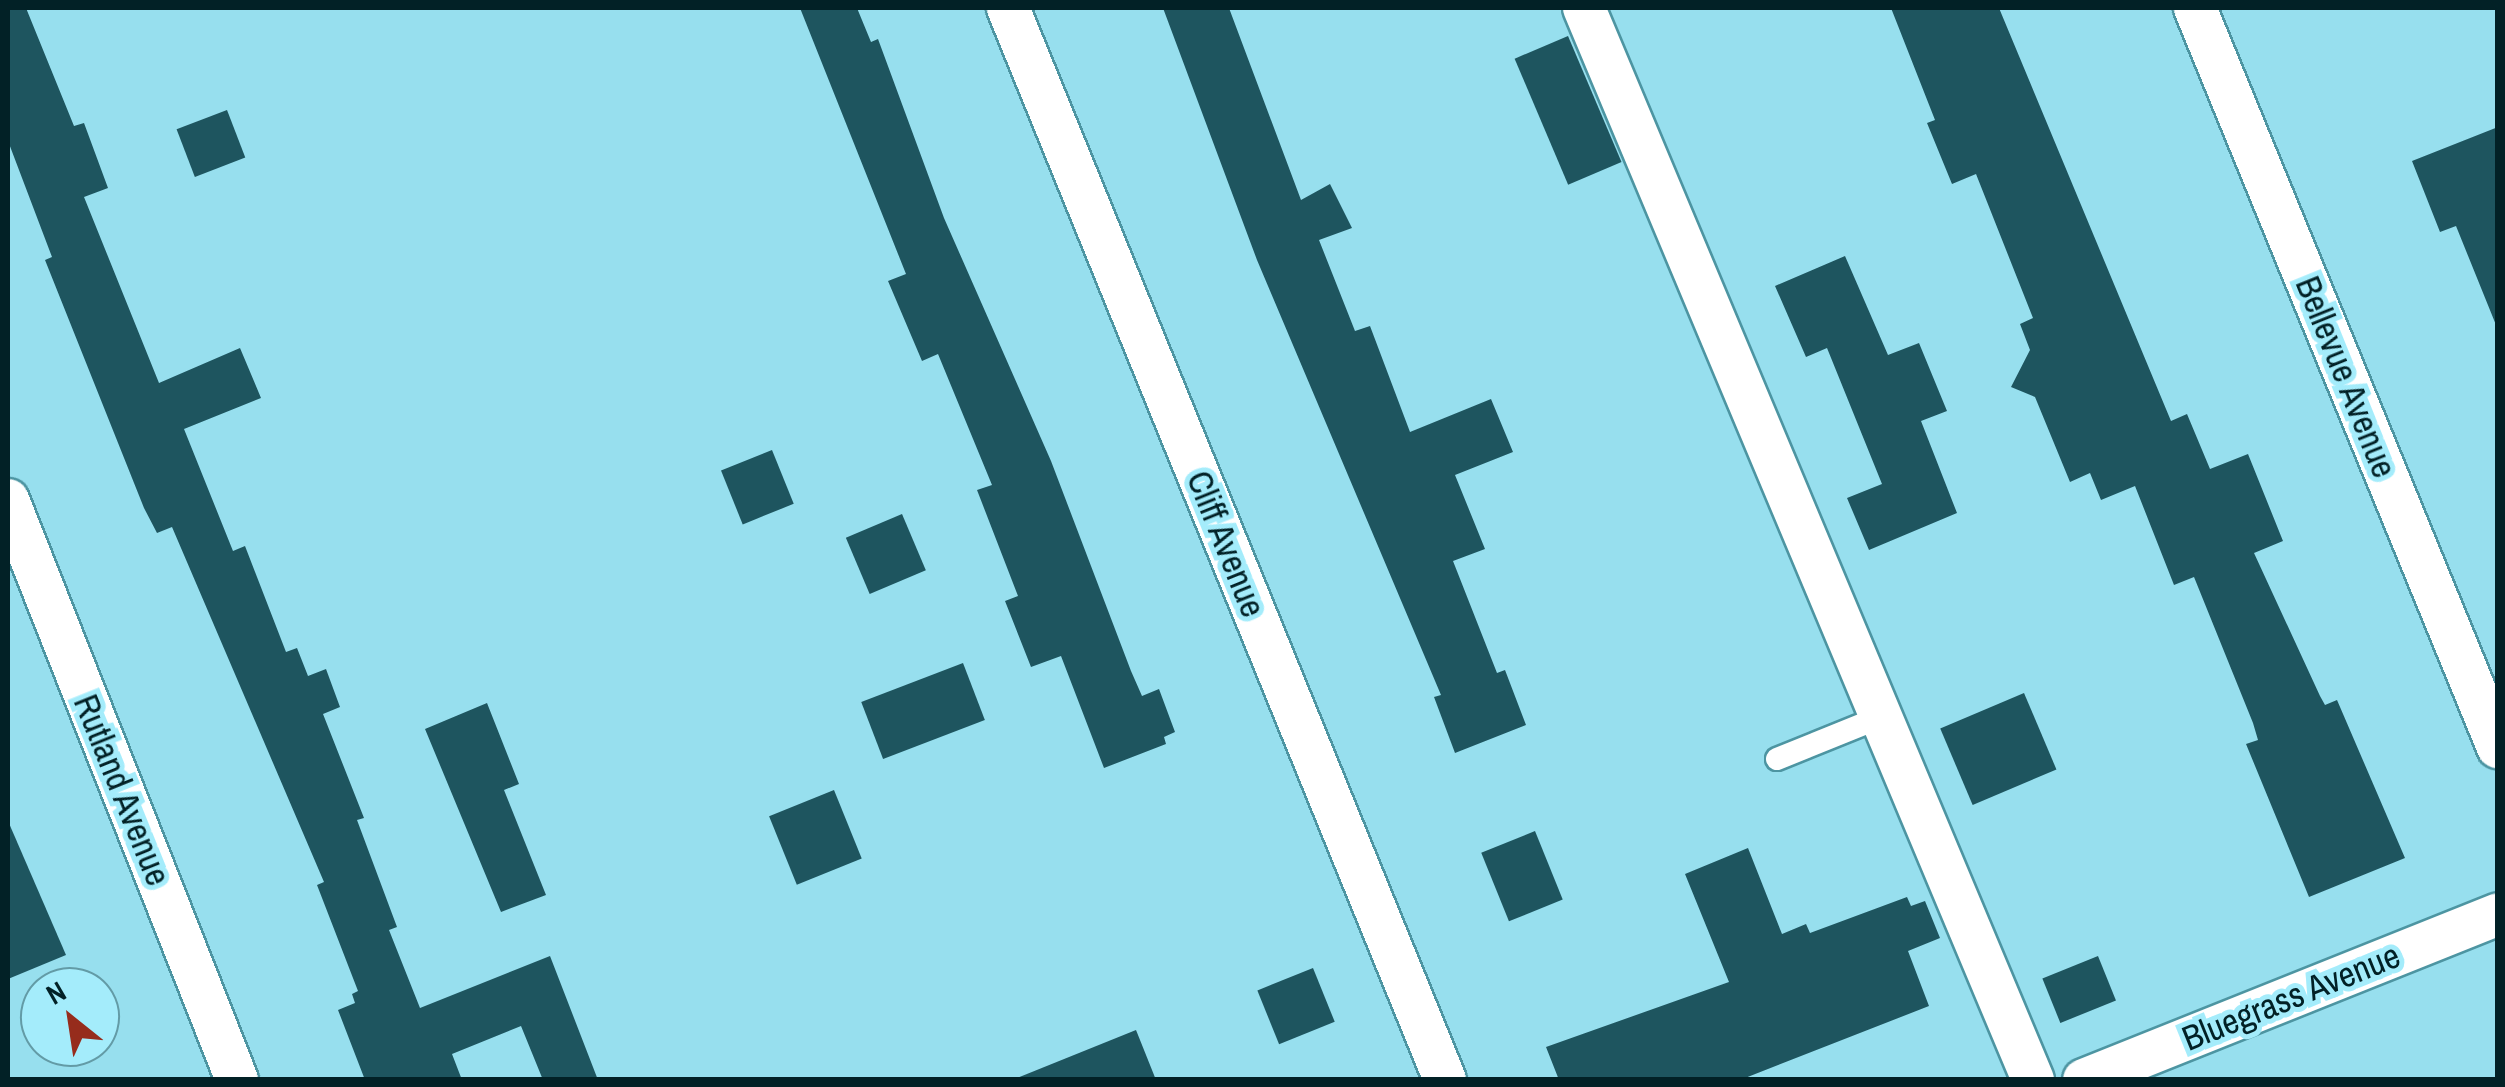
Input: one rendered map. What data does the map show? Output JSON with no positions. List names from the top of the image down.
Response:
{
  "streets": {
    "street": [
      "Bellevue Avenue",
      "Cliff Avenue",
      "Rutland Avenue",
      "Bluegrass Avenue"
    ]
  },
  "north": "top left"
}
